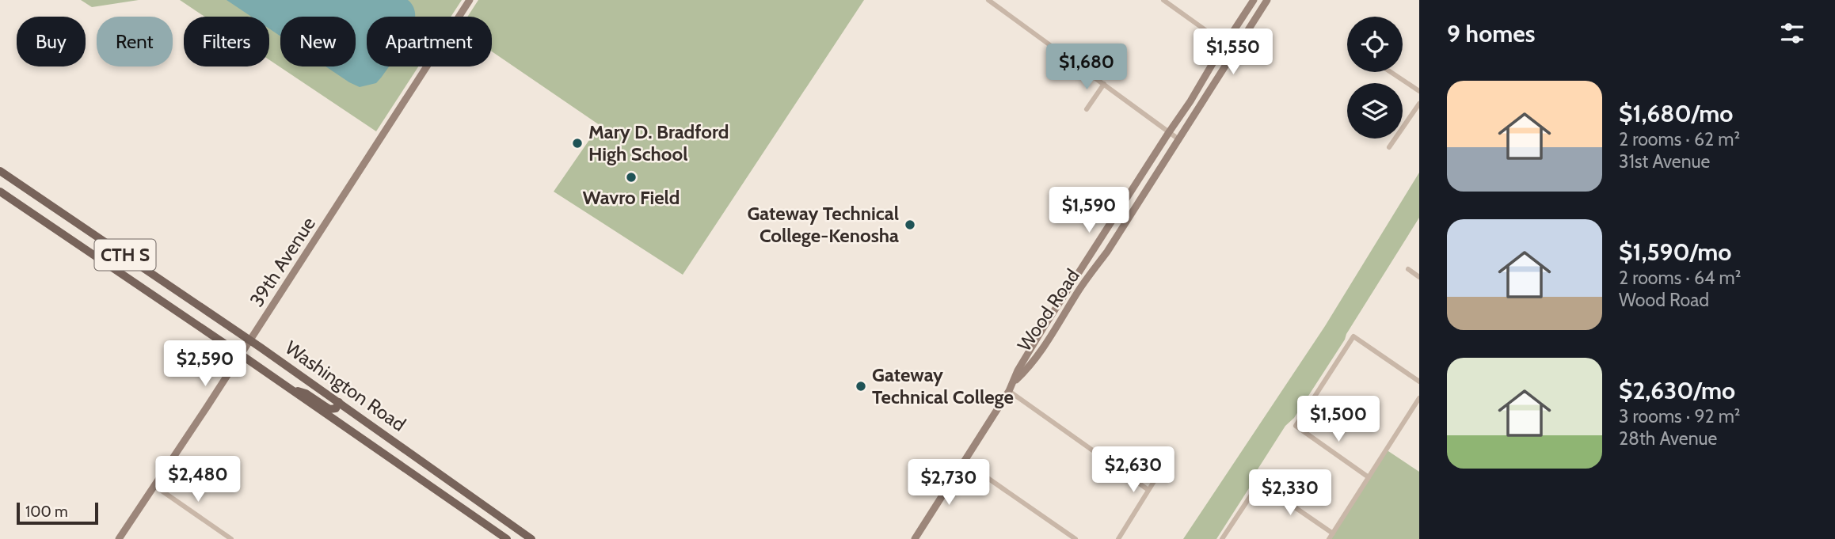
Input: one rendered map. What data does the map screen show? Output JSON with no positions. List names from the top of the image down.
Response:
{
  "streets": {
    "main road": ["CTH S", "Washington Road"],
    "street": ["39th Avenue", "Wood Road"]
  },
  "crossings": [
    ["39th Avenue", "Washington Road"]
  ],
  "places": [
    "Mary D. Bradford High School",
    "Wavro Field",
    "Gateway Technical College-Kenosha",
    "Gateway Technical College"
  ],
  "scale_bar": "100 m",
  "page": {
    "heading": "9 homes",
    "chip": [
      "Buy",
      "Rent",
      "Filters",
      "New",
      "Apartment"
    ],
    "price": [
      "$1,550",
      "$1,680",
      "$1,590",
      "$2,590",
      "$1,500",
      "$2,630",
      "$2,480",
      "$2,730",
      "$2,330"
    ],
    "list": [
      {
        "name": "$1,680/mo",
        "note": "2 rooms · 62 m² · 31st Avenue"
      },
      {
        "name": "$1,590/mo",
        "note": "2 rooms · 64 m² · Wood Road"
      },
      {
        "name": "$2,630/mo",
        "note": "3 rooms · 92 m² · 28th Avenue"
      }
    ],
    "scale": "100 m"
  }
}
